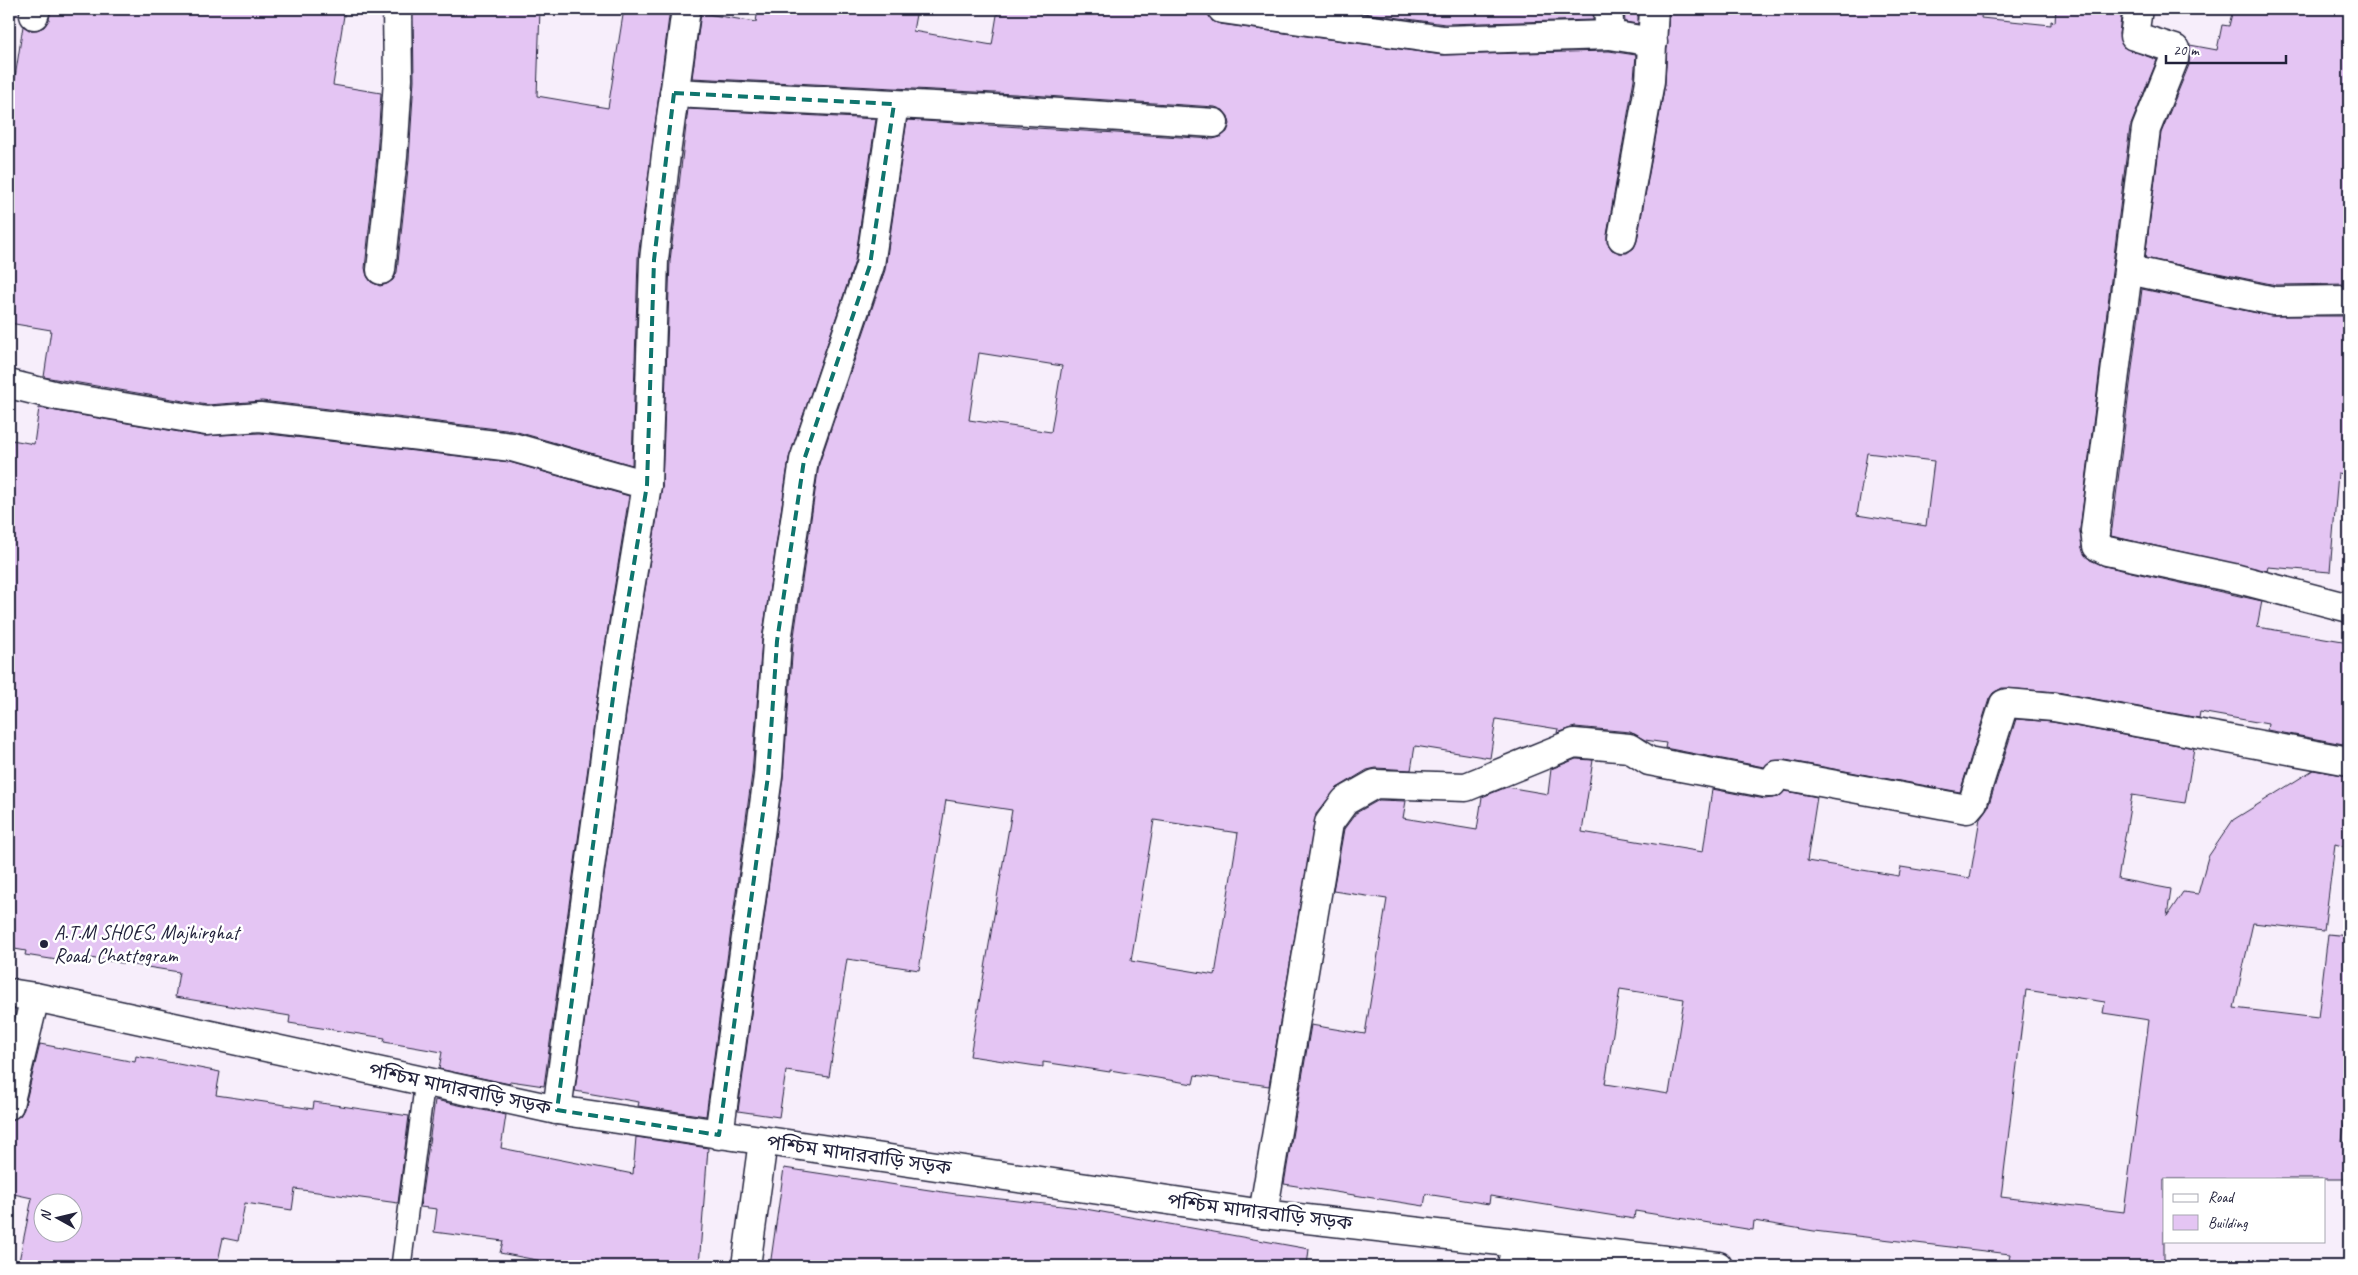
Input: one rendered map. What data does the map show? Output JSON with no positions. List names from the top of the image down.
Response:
{
  "streets": {
    "street": ["পশ্চিম মাদারবাড়ি সড়ক"]
  },
  "places": ["A.T.M SHOES, Majhirghat Road, Chattogram"],
  "legend": ["Road", "Building"],
  "scale_bar": "20 m",
  "north": "left"
}
